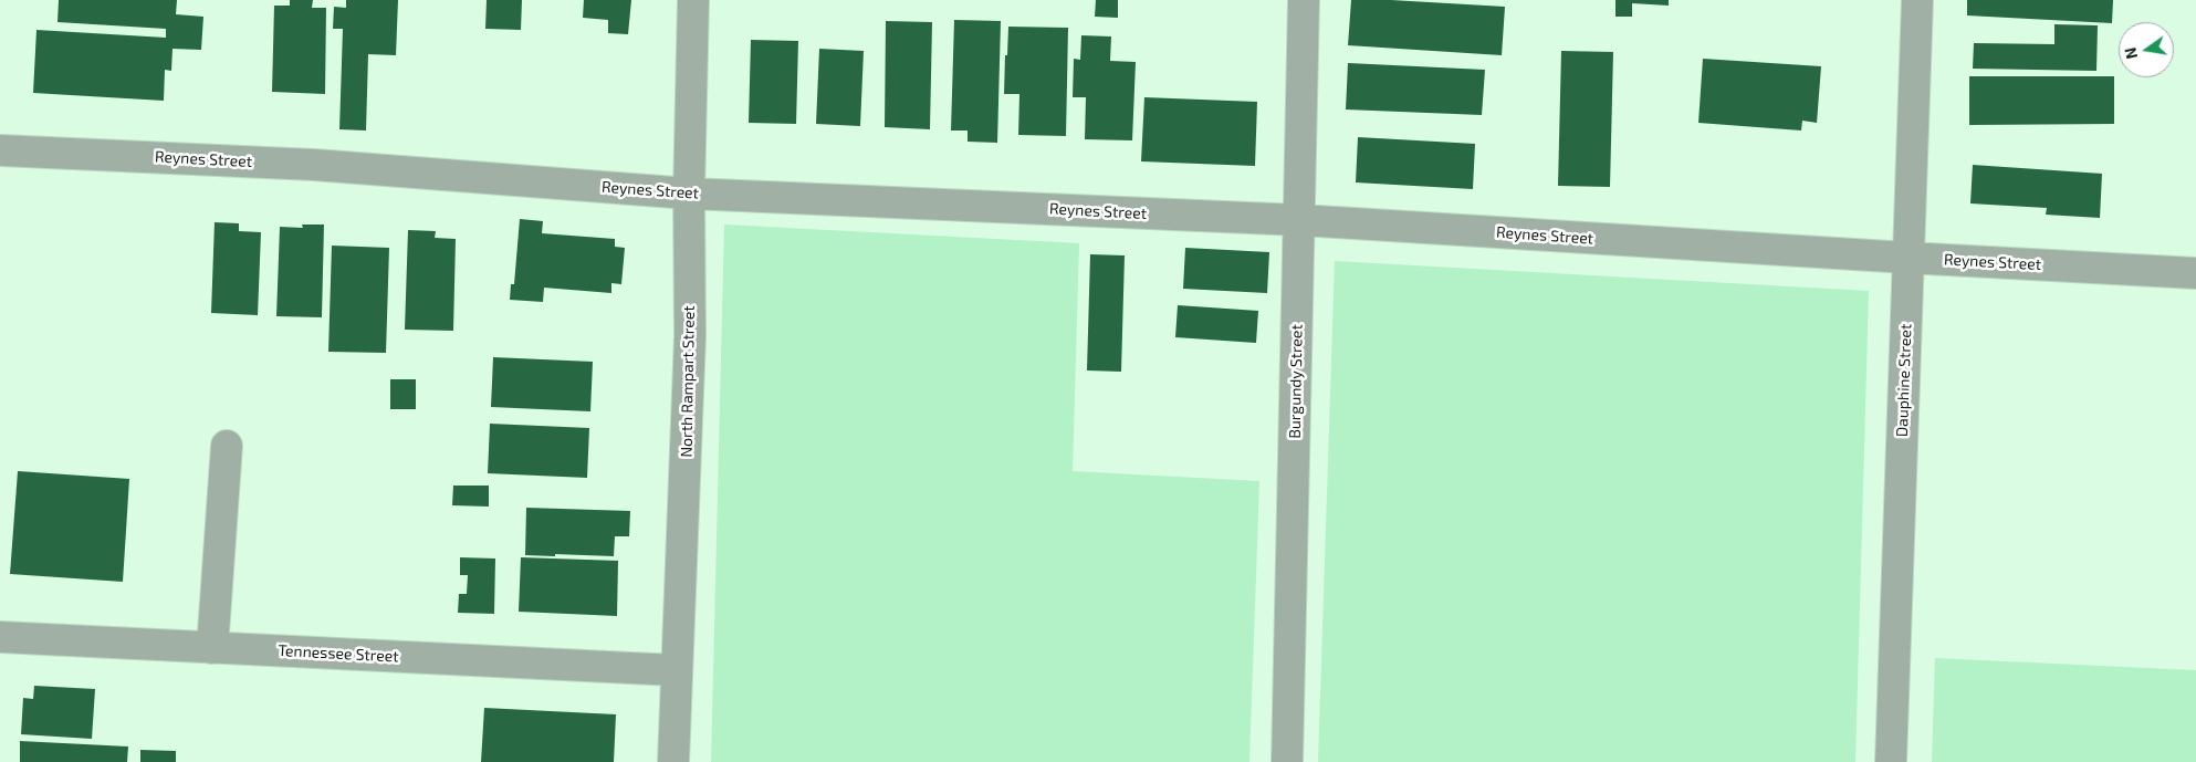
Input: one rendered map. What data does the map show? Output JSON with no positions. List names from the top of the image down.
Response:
{
  "streets": {
    "street": [
      "Reynes Street",
      "Dauphine Street",
      "North Rampart Street",
      "Burgundy Street",
      "Tennessee Street"
    ]
  },
  "crossings": [
    ["Reynes Street", "Dauphine Street"],
    ["Reynes Street", "North Rampart Street"],
    ["Reynes Street", "Burgundy Street"],
    ["North Rampart Street", "Tennessee Street"]
  ],
  "north": "left"
}
